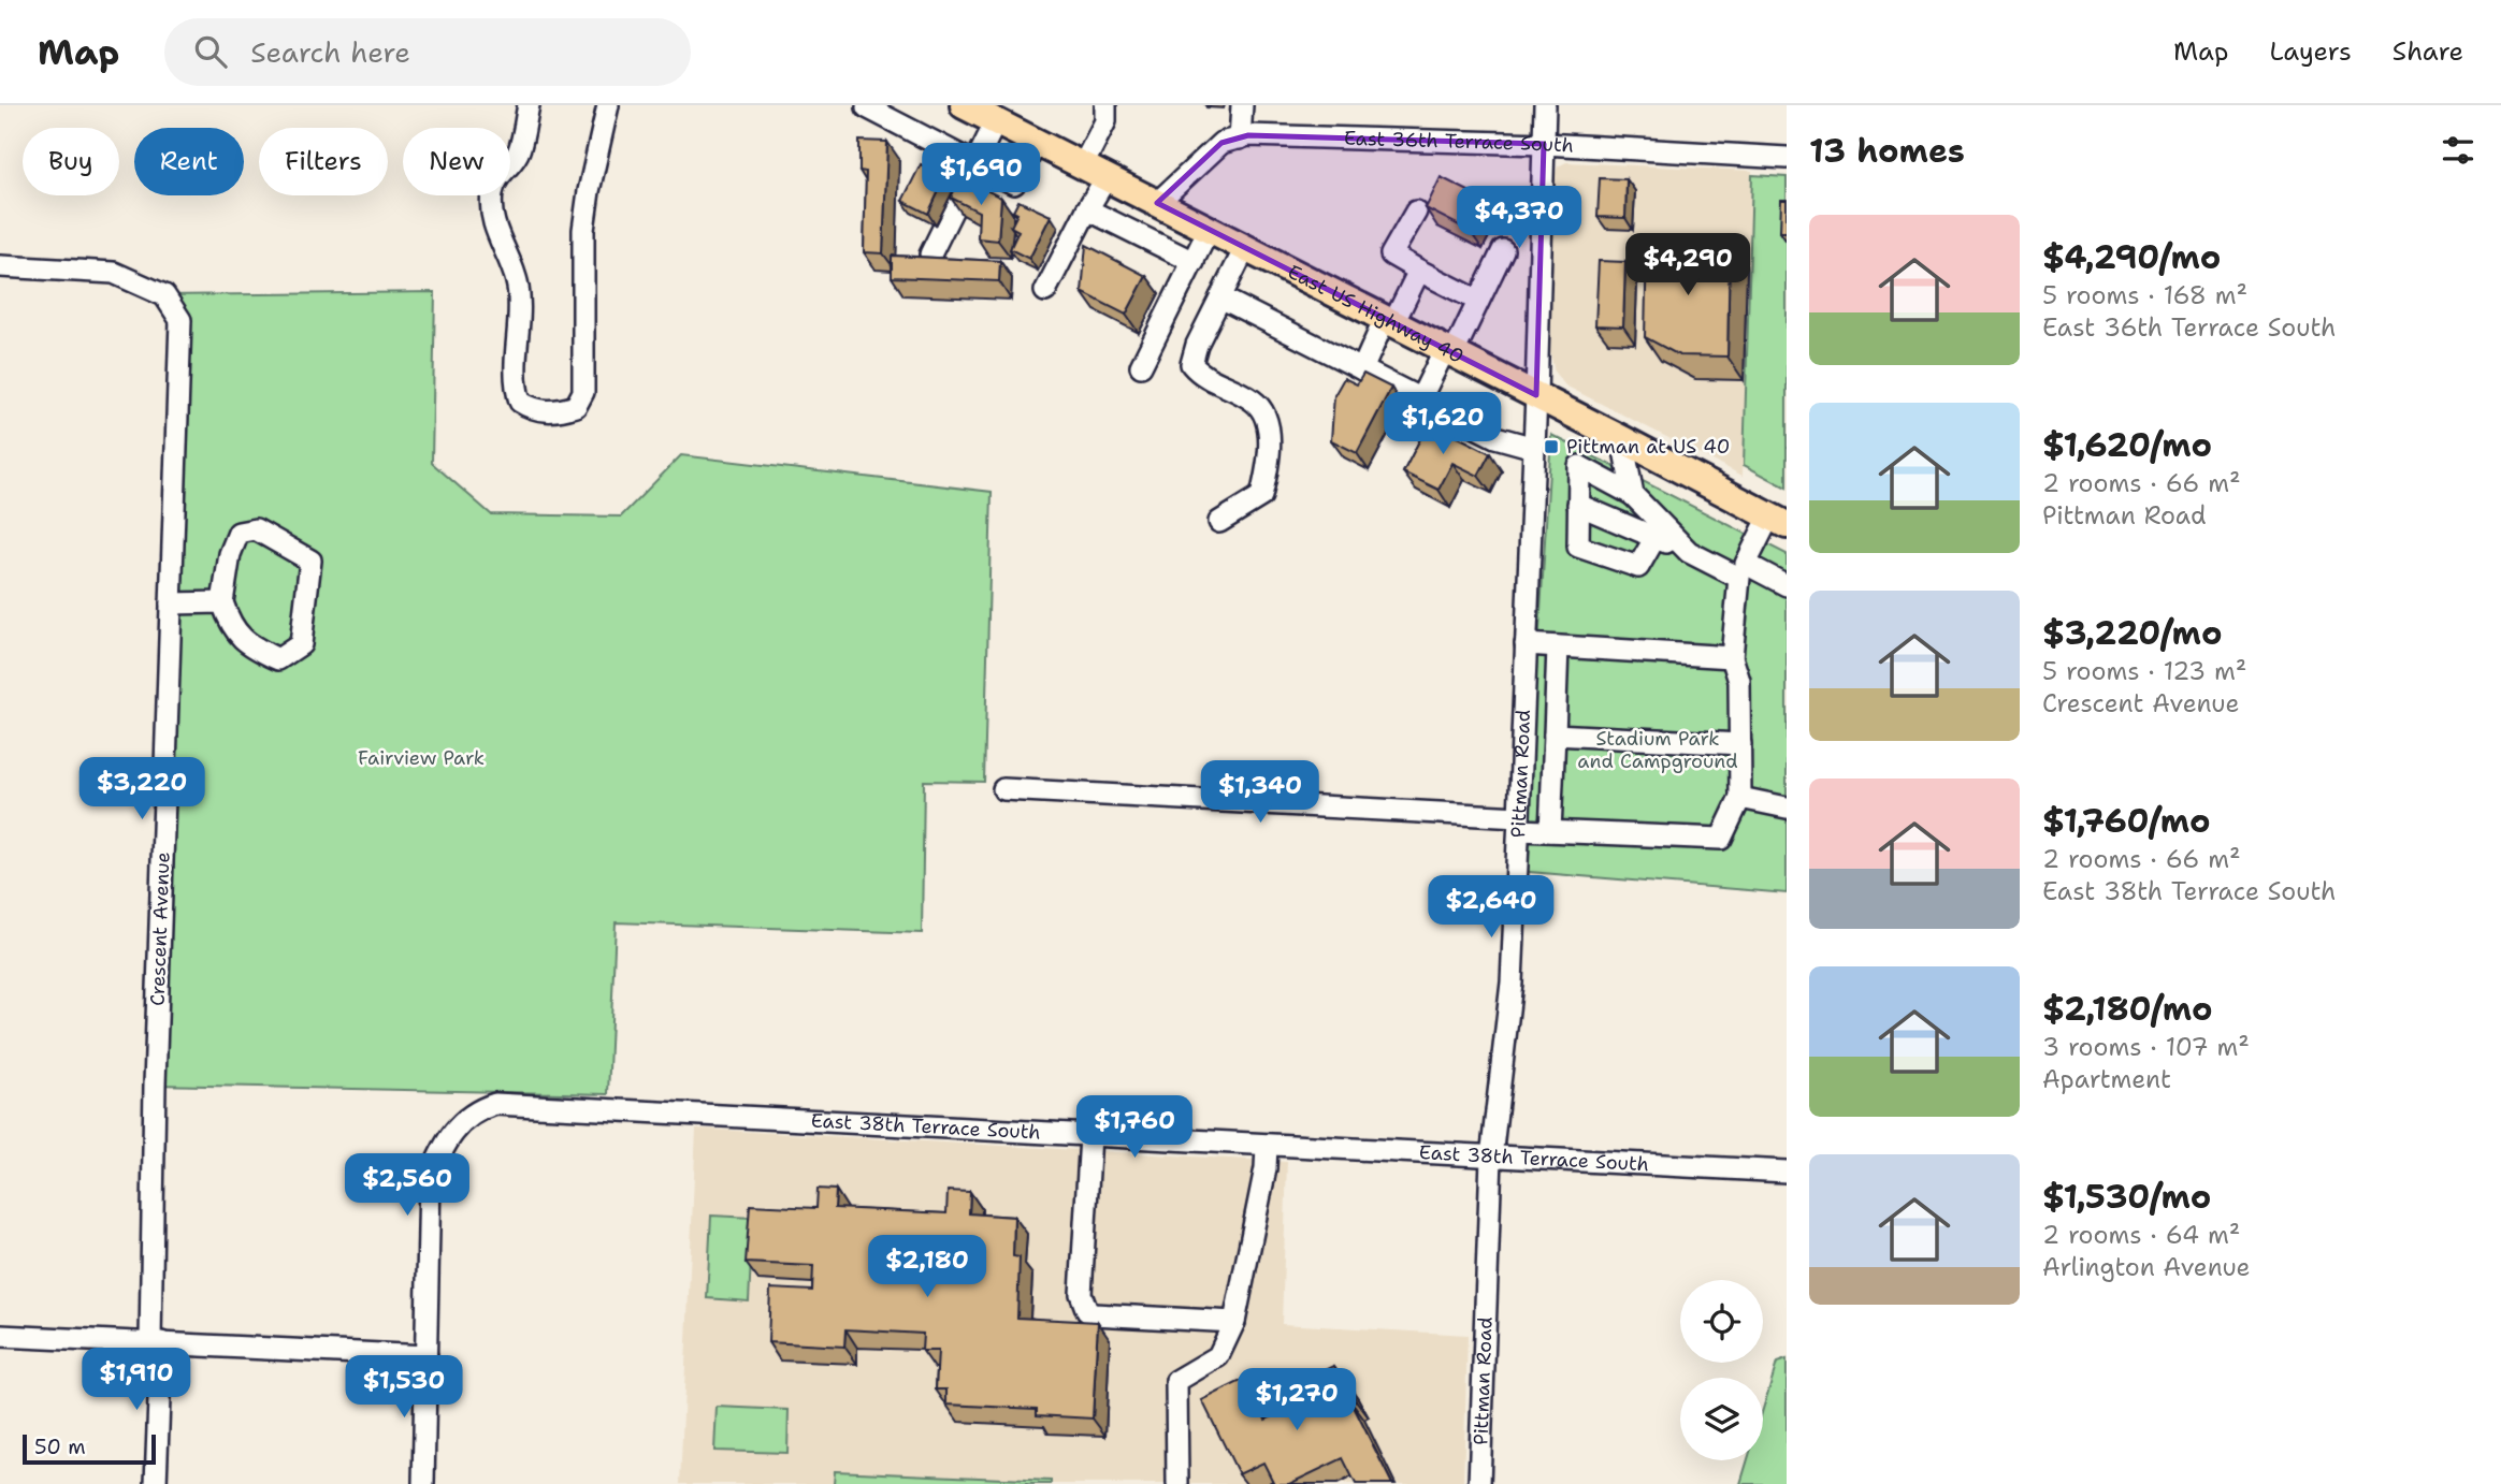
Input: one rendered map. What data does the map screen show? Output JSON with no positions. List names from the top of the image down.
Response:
{
  "streets": {
    "main road": ["East US Highway 40"],
    "street": [
      "East 36th Terrace South",
      "Pittman Road",
      "Crescent Avenue",
      "East 38th Terrace South"
    ]
  },
  "crossings": [
    ["East 36th Terrace South", "East US Highway 40"],
    ["East 36th Terrace South", "Pittman Road"],
    ["East US Highway 40", "Pittman Road"],
    ["Pittman Road", "East 38th Terrace South"]
  ],
  "parks": ["Stadium Park and Campground", "Fairview Park"],
  "places": {
    "transit": ["Pittman at US 40"]
  },
  "scale_bar": "50 m",
  "page": {
    "header": "Map",
    "search": "Search here",
    "nav": ["Map", "Layers", "Share"],
    "heading": "13 homes",
    "chip": [
      "Buy",
      "Rent",
      "Filters",
      "New"
    ],
    "price": [
      "$1,690",
      "$4,370",
      "$4,290",
      "$1,620",
      "$3,220",
      "$1,340",
      "$2,640",
      "$1,760",
      "$2,560",
      "$2,180",
      "$1,910",
      "$1,530",
      "$1,270"
    ],
    "list": [
      {
        "name": "$4,290/mo",
        "note": "5 rooms · 168 m² · East 36th Terrace South"
      },
      {
        "name": "$1,620/mo",
        "note": "2 rooms · 66 m² · Pittman Road"
      },
      {
        "name": "$3,220/mo",
        "note": "5 rooms · 123 m² · Crescent Avenue"
      },
      {
        "name": "$1,760/mo",
        "note": "2 rooms · 66 m² · East 38th Terrace South"
      },
      {
        "name": "$2,180/mo",
        "note": "3 rooms · 107 m² · Apartment"
      },
      {
        "name": "$1,530/mo",
        "note": "2 rooms · 64 m² · Arlington Avenue"
      }
    ],
    "scale": "50 m"
  }
}
